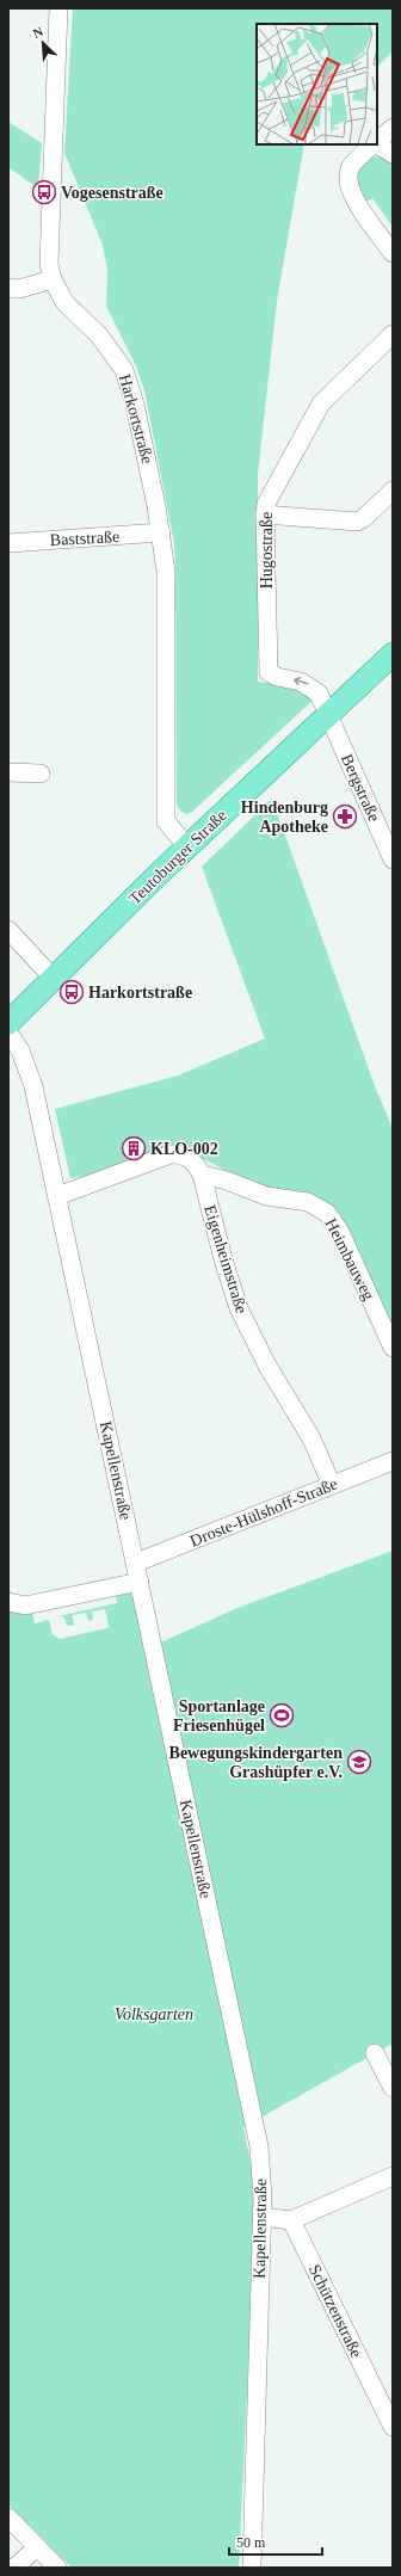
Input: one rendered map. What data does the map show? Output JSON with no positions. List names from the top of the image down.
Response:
{
  "streets": {
    "main road": ["Teutoburger Straße"],
    "street": [
      "Harkortstraße",
      "Baststraße",
      "Hugostraße",
      "Bergstraße",
      "Eigenheimstraße",
      "Heimbauweg",
      "Kapellenstraße",
      "Droste-Hülshoff-Straße",
      "Schützenstraße"
    ]
  },
  "crossings": [
    ["Harkortstraße", "Baststraße"],
    ["Harkortstraße", "Teutoburger Straße"],
    ["Hugostraße", "Bergstraße"],
    ["Hugostraße", "Teutoburger Straße"],
    ["Bergstraße", "Teutoburger Straße"],
    ["Eigenheimstraße", "Heimbauweg"],
    ["Eigenheimstraße", "Kapellenstraße"],
    ["Eigenheimstraße", "Droste-Hülshoff-Straße"],
    ["Kapellenstraße", "Droste-Hülshoff-Straße"]
  ],
  "one_way": ["Hugostraße"],
  "parks": ["Volksgarten"],
  "places": {
    "bus stop": ["Vogesenstraße", "Harkortstraße"],
    "pharmacy": ["Hindenburg Apotheke"],
    "building": ["KLO-002"],
    "sports": ["Sportanlage Friesenhügel"],
    "school or university": ["Bewegungskindergarten Grashüpfer e.V."]
  },
  "scale_bar": "50 m",
  "north": "top left"
}
